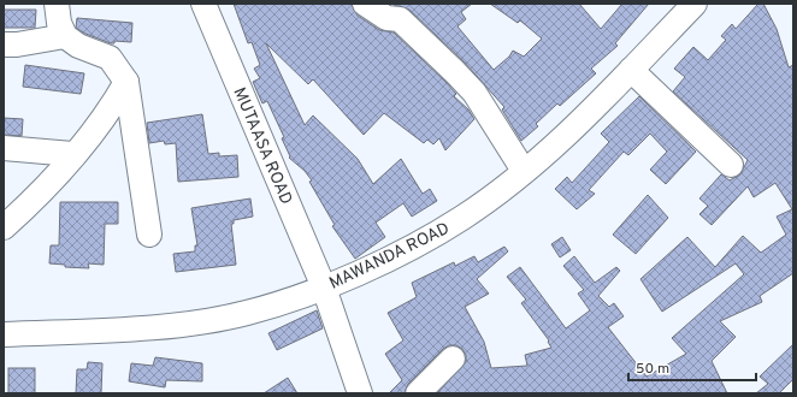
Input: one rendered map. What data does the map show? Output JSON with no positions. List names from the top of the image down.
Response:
{
  "streets": {
    "street": ["MUTAASA ROAD", "MAWANDA ROAD"]
  },
  "crossings": [
    ["MUTAASA ROAD", "MAWANDA ROAD"]
  ],
  "scale_bar": "50 m"
}
